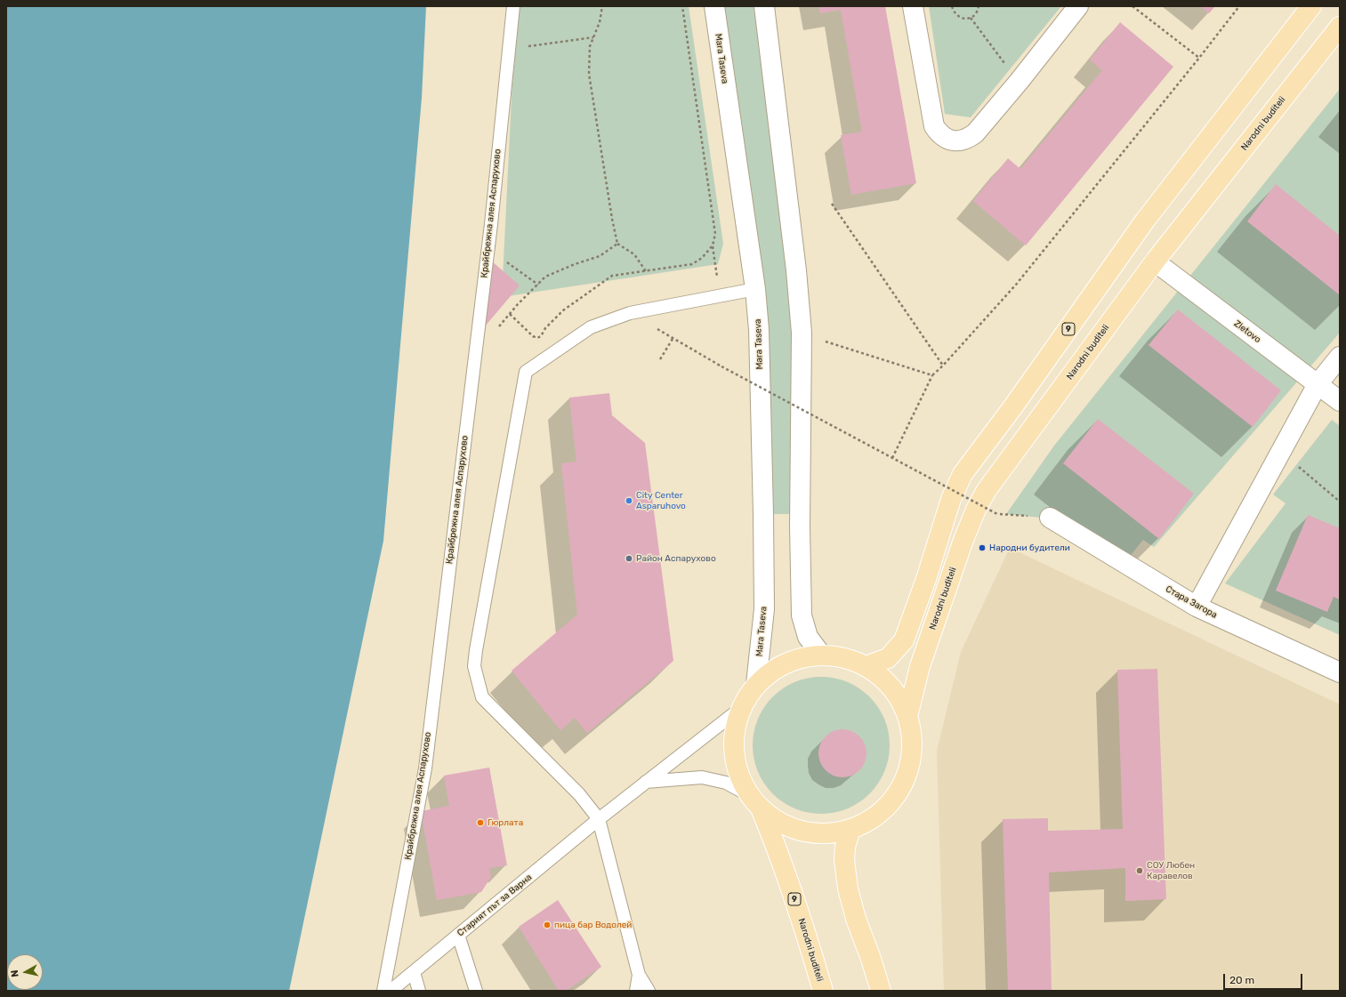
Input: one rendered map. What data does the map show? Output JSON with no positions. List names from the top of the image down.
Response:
{
  "streets": {
    "main road": [
      "Mara Taseva",
      "Narodni buditeli",
      "9",
      "Zletovo",
      "Стара Загора"
    ],
    "lane": ["Крайбрежна алея Аспарухово", "Старият път за Варна"]
  },
  "crossings": [
    ["Mara Taseva", "9"],
    ["Narodni buditeli", "9"],
    ["Narodni buditeli", "Zletovo"],
    ["9", "Старият път за Варна"]
  ],
  "places": [
    "City Center Asparuhovo",
    "Народни будители",
    "Район Аспарухово",
    "Гюрлата",
    "СОУ Любен Каравелов",
    "пица бар Водолей"
  ],
  "scale_bar": "20 m",
  "north": "left"
}
